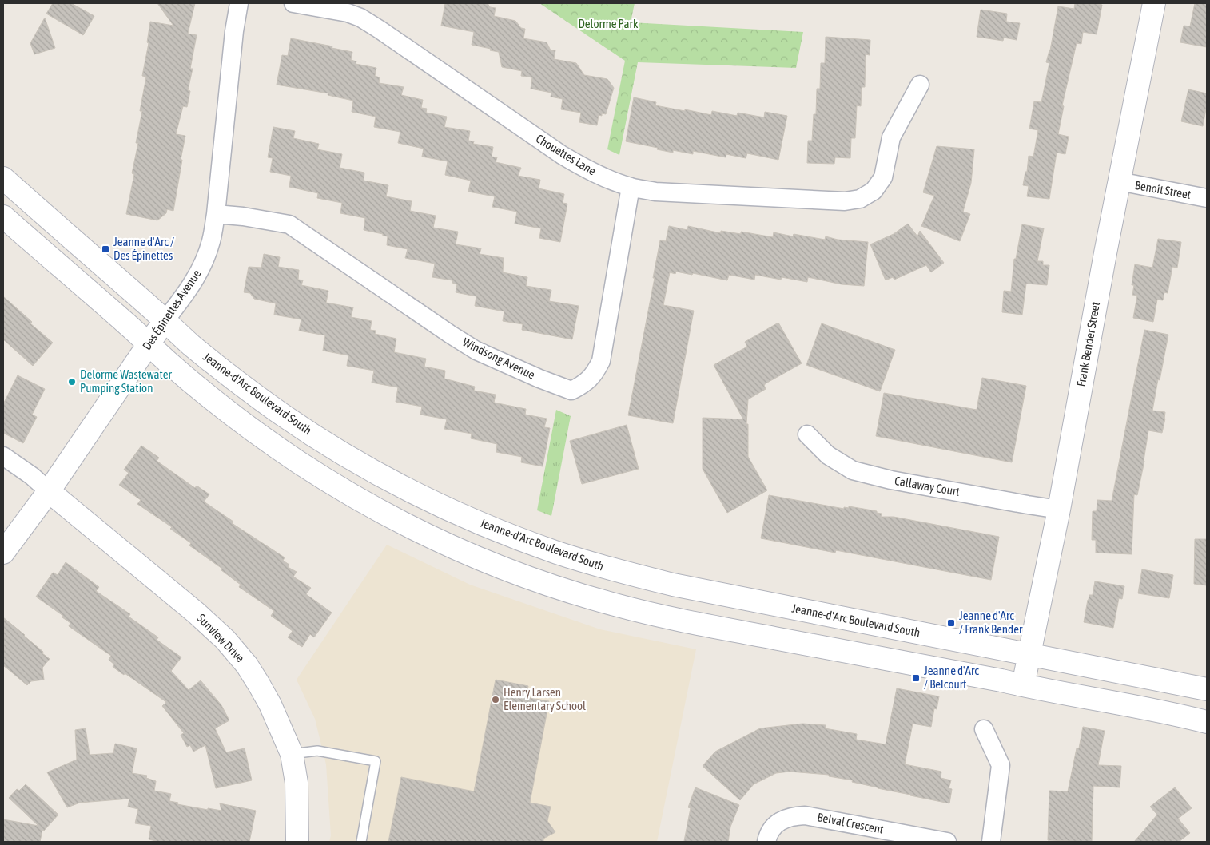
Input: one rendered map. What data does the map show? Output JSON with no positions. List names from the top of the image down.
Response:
{
  "streets": {
    "main road": [
      "Des Épinettes Avenue",
      "Frank Bender Street",
      "Jeanne-d'Arc Boulevard South",
      "Sunview Drive"
    ],
    "street": [
      "Chouettes Lane",
      "Benoît Street",
      "Windsong Avenue",
      "Callaway Court",
      "Belval Crescent"
    ]
  },
  "crossings": [
    ["Chouettes Lane", "Windsong Avenue"],
    ["Benoît Street", "Frank Bender Street"],
    ["Des Épinettes Avenue", "Windsong Avenue"],
    ["Des Épinettes Avenue", "Jeanne-d'Arc Boulevard South"],
    ["Des Épinettes Avenue", "Sunview Drive"],
    ["Frank Bender Street", "Jeanne-d'Arc Boulevard South"],
    ["Frank Bender Street", "Callaway Court"]
  ],
  "parks": ["Delorme Park"],
  "places": {
    "transit": ["Jeanne d'Arc / Des Épinettes", "Jeanne d'Arc / Frank Bender", "Jeanne d'Arc / Belcourt"],
    "other": ["Delorme Wastewater Pumping Station", "Henry Larsen Elementary School"]
  }
}
